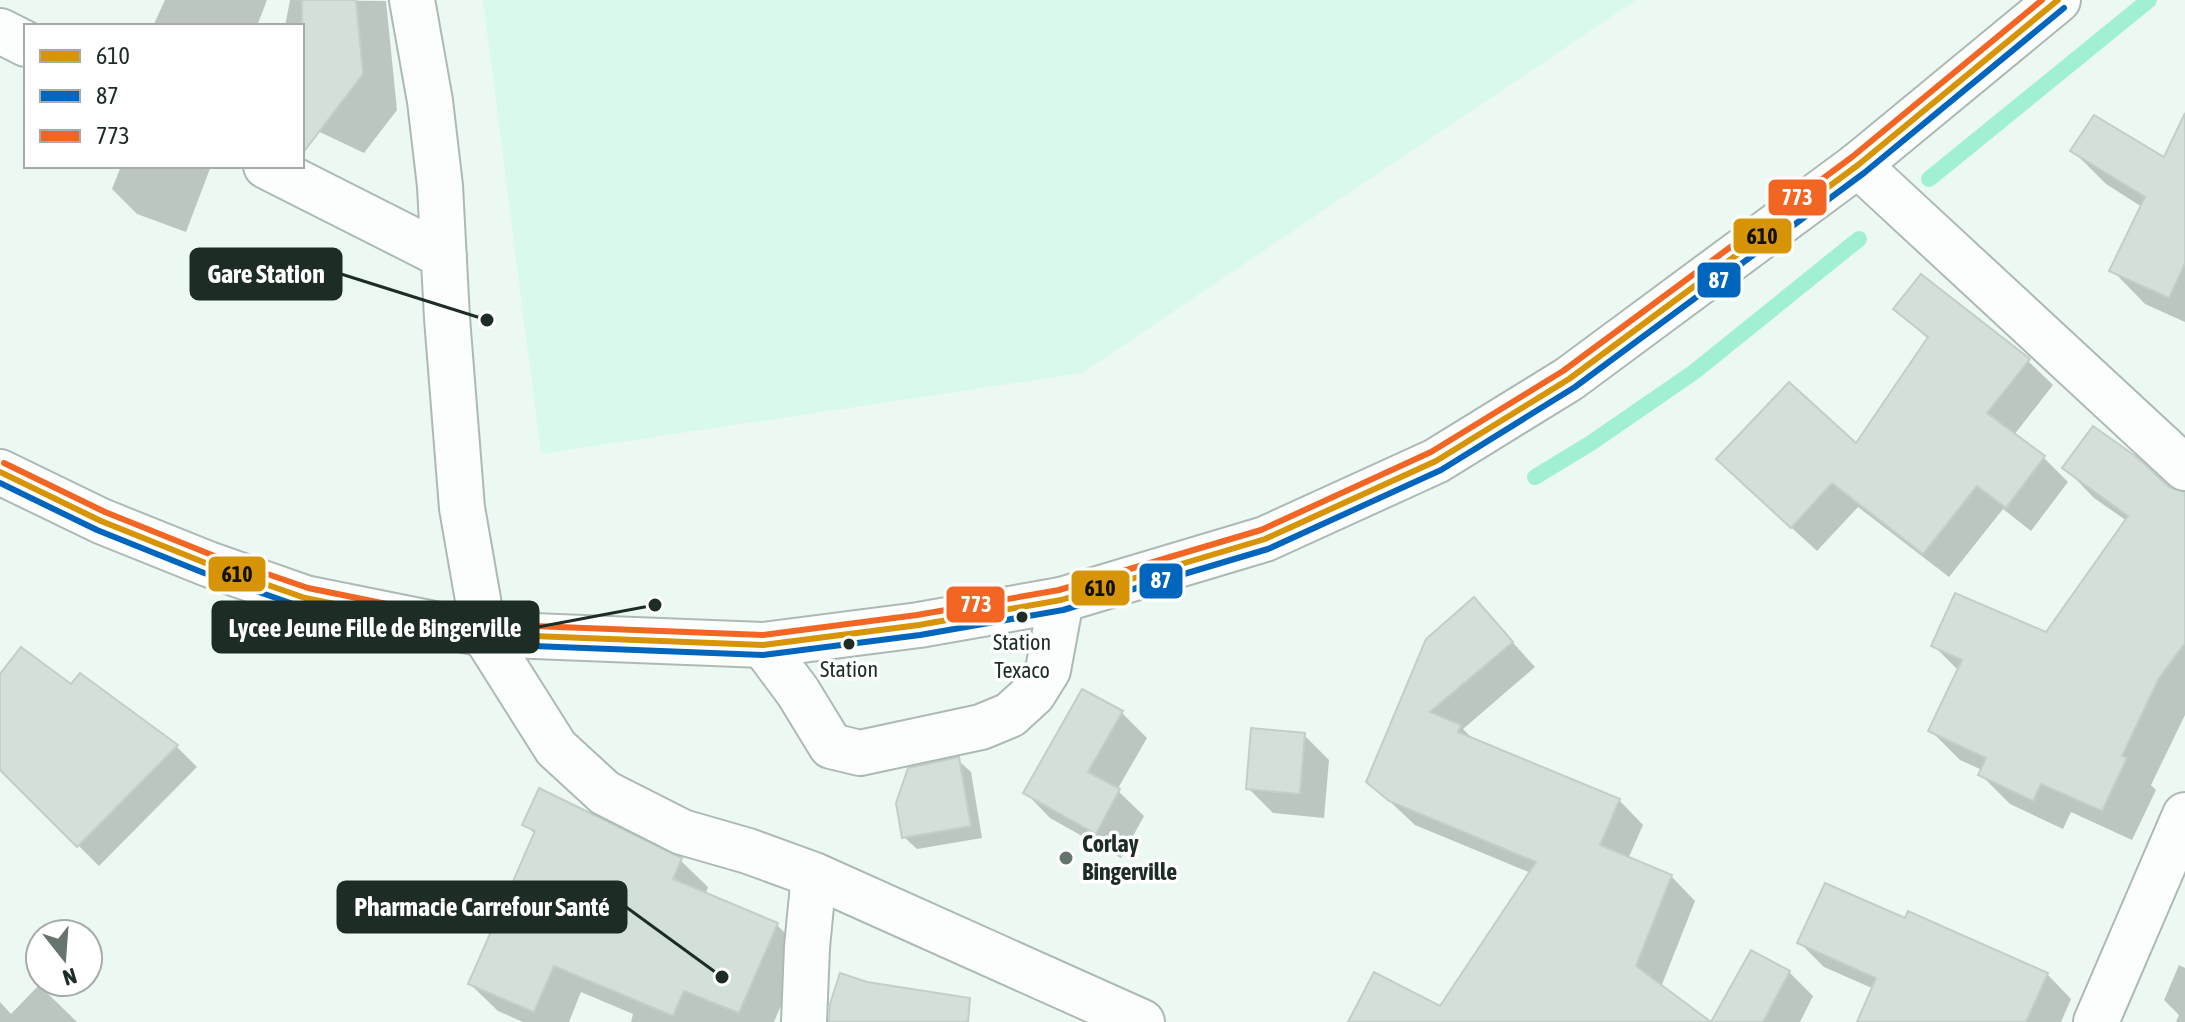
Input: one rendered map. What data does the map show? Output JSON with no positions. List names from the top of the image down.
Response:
{
  "places": [
    "Gare Station",
    "Lycee Jeune Fille de Bingerville",
    "Station Texaco",
    "Station",
    "Corlay Bingerville",
    "Pharmacie Carrefour Santé"
  ],
  "lines": ["transit line 610", "transit line 773", "transit line 87"],
  "legend": ["610", "87", "773"],
  "north": "bottom"
}
